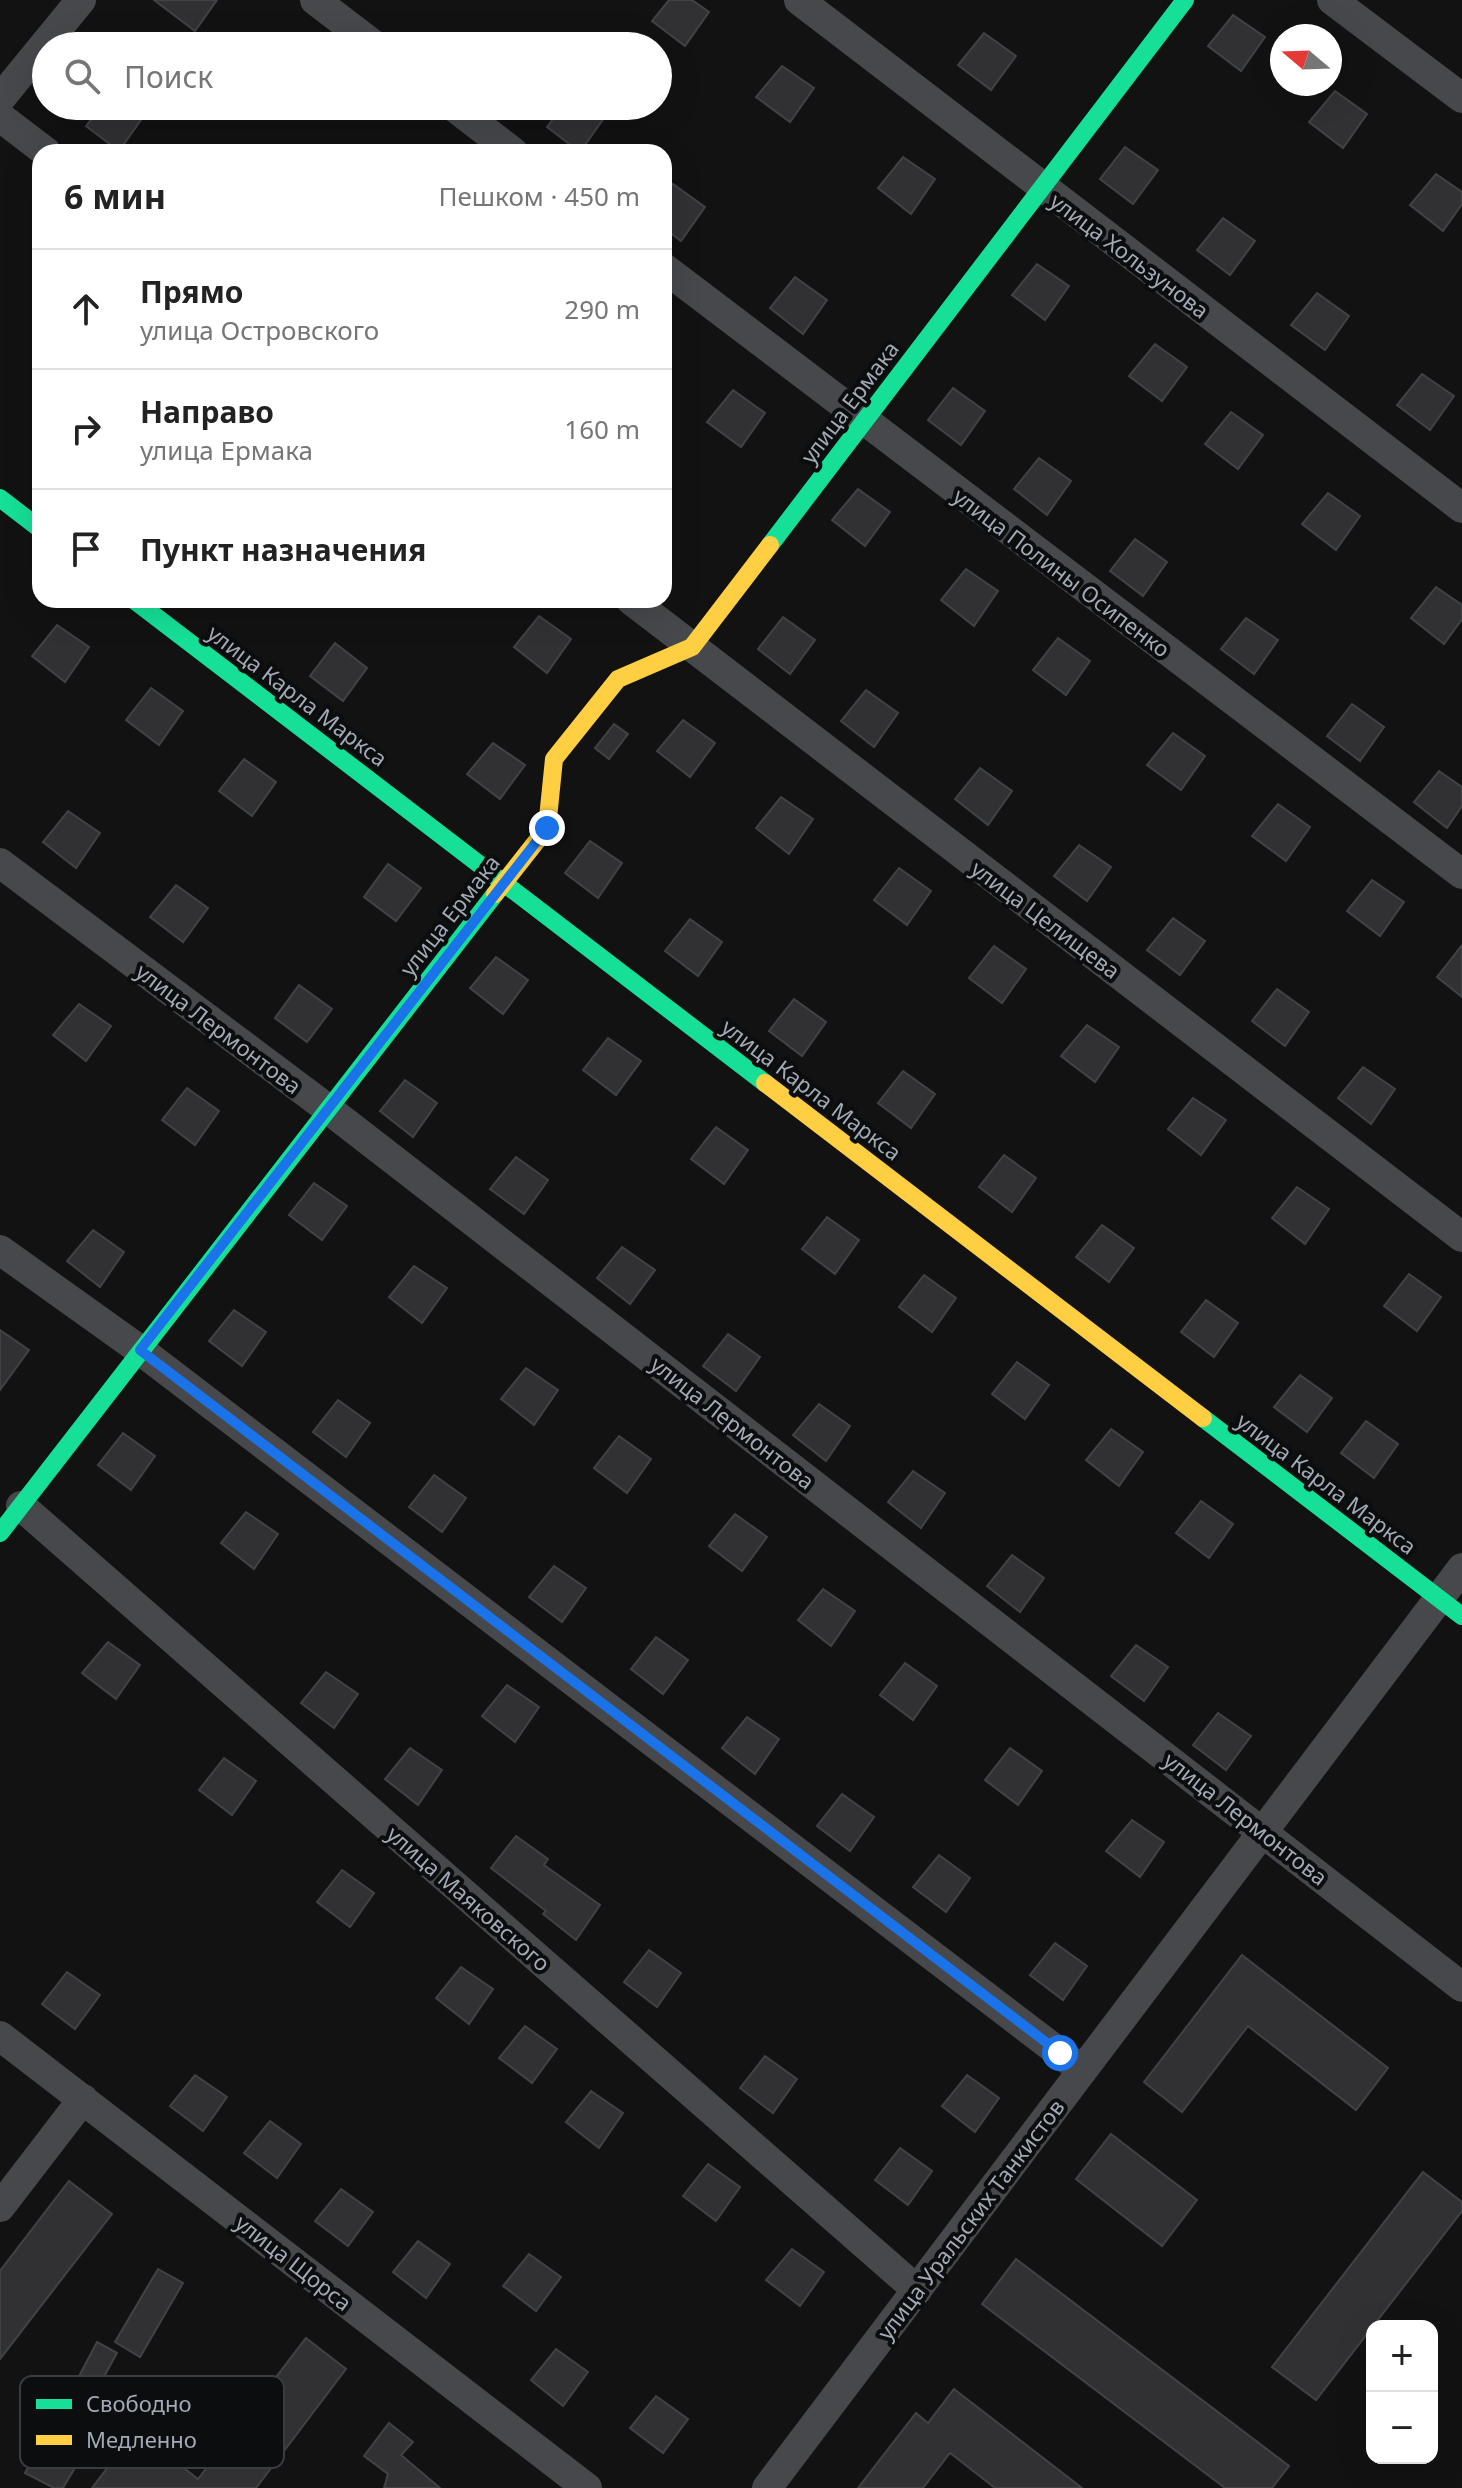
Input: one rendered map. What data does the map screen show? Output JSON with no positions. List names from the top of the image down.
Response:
{
  "streets": {
    "street": [
      "улица Хользунова",
      "улица Ермака",
      "улица Полины Осипенко",
      "улица Карла Маркса",
      "улица Целищева",
      "улица Лермонтова",
      "улица Маяковского",
      "улица Уральских Танкистов",
      "улица Щорса"
    ]
  },
  "crossings": [
    ["улица Хользунова", "улица Ермака"],
    ["улица Ермака", "улица Полины Осипенко"],
    ["улица Ермака", "улица Карла Маркса"],
    ["улица Ермака", "улица Целищева"],
    ["улица Ермака", "улица Лермонтова"],
    ["улица Ермака", "улица Маяковского"],
    ["улица Карла Маркса", "улица Уральских Танкистов"],
    ["улица Лермонтова", "улица Уральских Танкистов"],
    ["улица Маяковского", "улица Уральских Танкистов"]
  ],
  "legend": ["Свободно", "Медленно"],
  "north": "left",
  "page": {
    "search": "Поиск",
    "heading": ["6 мин", "Пешком · 450 m"],
    "list": [
      ["Прямо", "улица Островского", "290 m"],
      ["Направо", "улица Ермака", "160 m"],
      "Пункт назначения"
    ],
    "map_buttons": ["+", "−"]
  }
}
